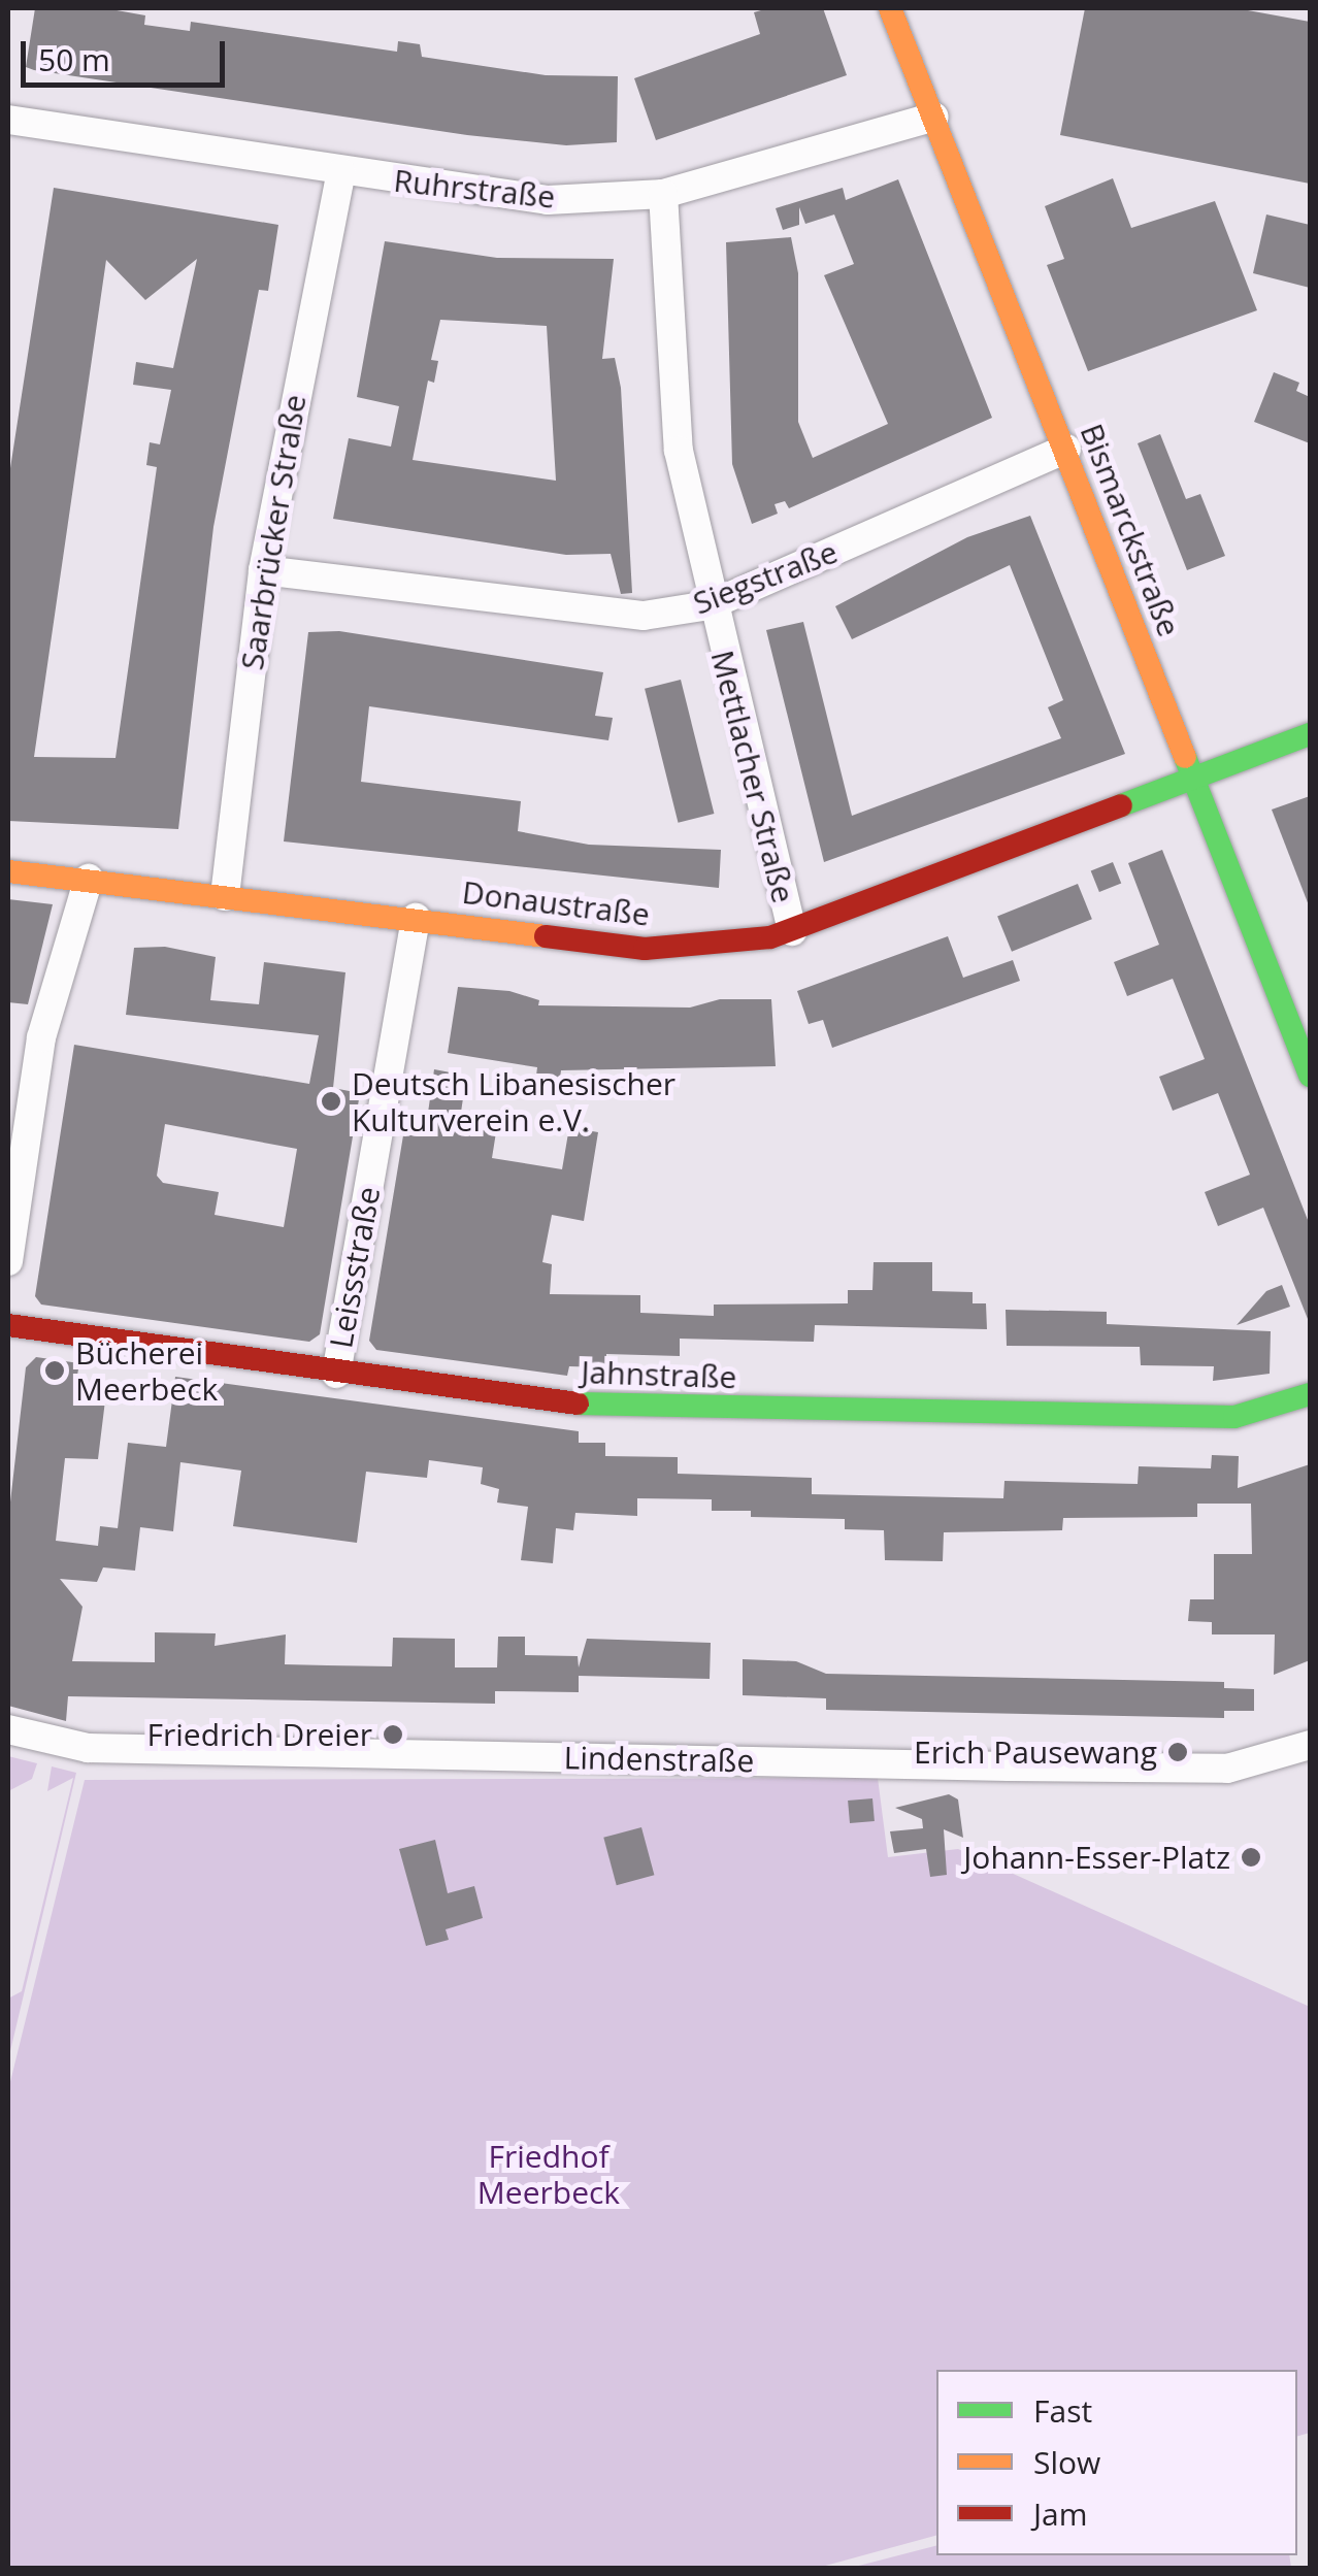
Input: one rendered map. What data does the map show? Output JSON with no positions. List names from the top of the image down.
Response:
{
  "streets": {
    "street": [
      "Ruhrstraße",
      "Bismarckstraße",
      "Saarbrücker Straße",
      "Siegstraße",
      "Mettlacher Straße",
      "Donaustraße",
      "Leissstraße",
      "Jahnstraße",
      "Lindenstraße"
    ]
  },
  "crossings": [
    ["Ruhrstraße", "Bismarckstraße"],
    ["Ruhrstraße", "Saarbrücker Straße"],
    ["Ruhrstraße", "Mettlacher Straße"],
    ["Bismarckstraße", "Siegstraße"],
    ["Bismarckstraße", "Donaustraße"],
    ["Saarbrücker Straße", "Siegstraße"],
    ["Saarbrücker Straße", "Donaustraße"],
    ["Siegstraße", "Mettlacher Straße"],
    ["Mettlacher Straße", "Donaustraße"],
    ["Donaustraße", "Leissstraße"],
    ["Leissstraße", "Jahnstraße"]
  ],
  "parks": ["Friedhof Meerbeck"],
  "places": [
    "Deutsch Libanesischer Kulturverein e.V.",
    "Bücherei Meerbeck",
    "Friedrich Dreier",
    "Erich Pausewang",
    "Johann-Esser-Platz"
  ],
  "legend": ["Fast", "Slow", "Jam"],
  "scale_bar": "50 m"
}
